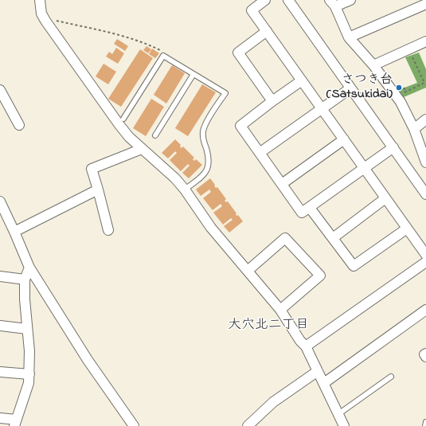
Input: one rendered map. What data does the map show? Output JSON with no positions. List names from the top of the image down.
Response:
{
  "districts": ["大穴北二丁目"],
  "places": ["さつき台 (Satsukidai)"]
}
